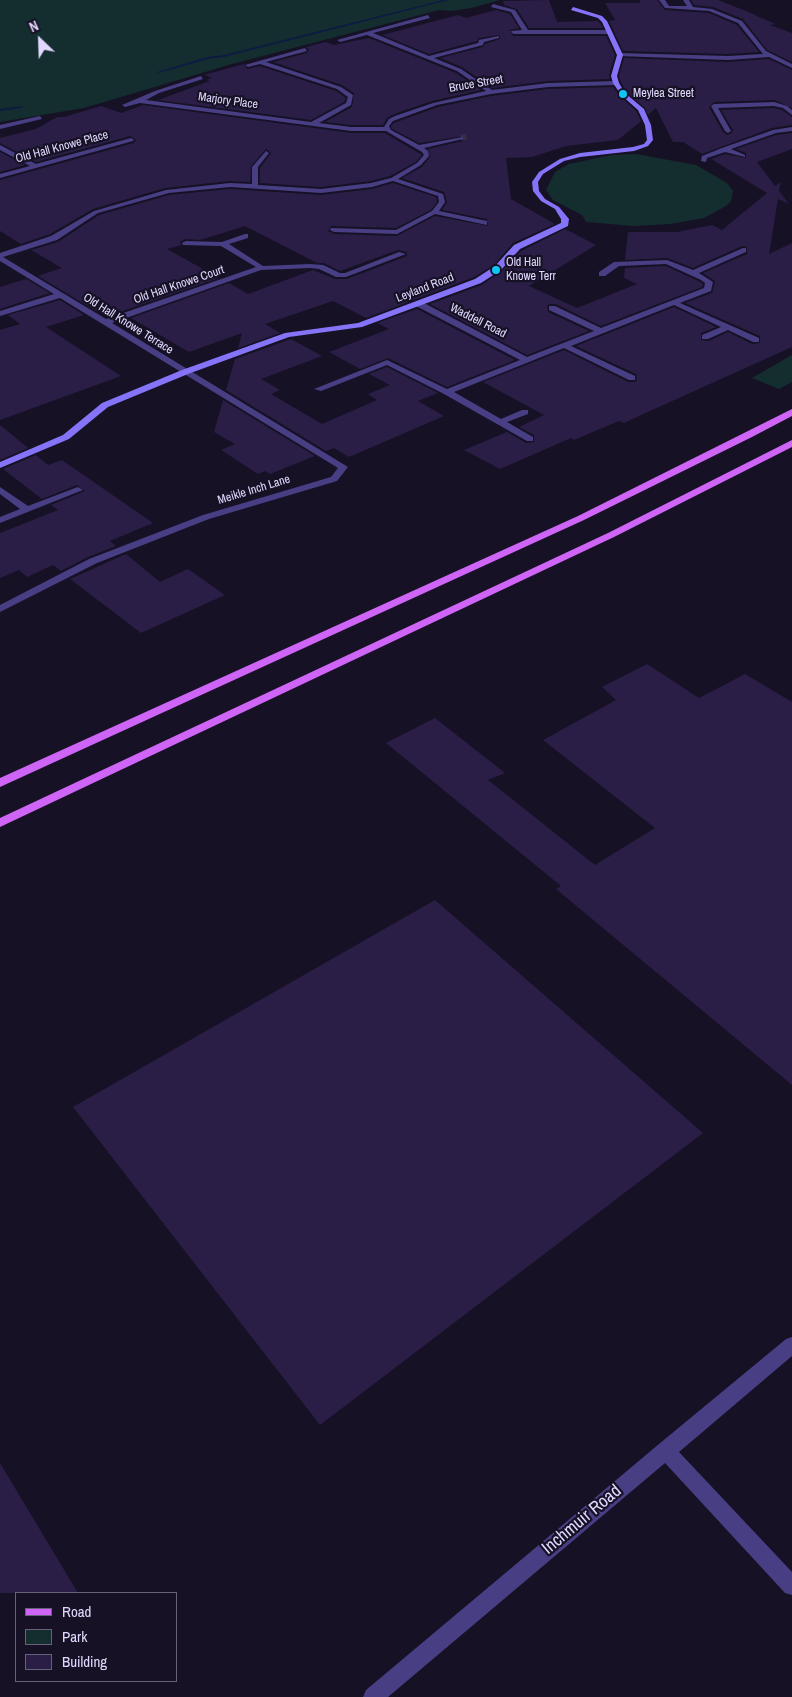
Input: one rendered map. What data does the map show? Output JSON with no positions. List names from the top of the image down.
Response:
{
  "streets": {
    "street": [
      "Bruce Street",
      "Marjory Place",
      "Old Hall Knowe Place",
      "Old Hall Knowe Court",
      "Leyland Road",
      "Waddell Road",
      "Old Hall Knowe Terrace",
      "Meikle Inch Lane",
      "Inchmuir Road"
    ]
  },
  "crossings": [
    ["Bruce Street", "Marjory Place"],
    ["Bruce Street", "Leyland Road"],
    ["Old Hall Knowe Court", "Old Hall Knowe Terrace"],
    ["Leyland Road", "Waddell Road"],
    ["Leyland Road", "Old Hall Knowe Terrace"],
    ["Leyland Road", "Meikle Inch Lane"],
    ["Old Hall Knowe Terrace", "Meikle Inch Lane"]
  ],
  "places": ["Meylea Street", "Old Hall Knowe Terr"],
  "legend": ["Road", "Park", "Building"],
  "north": "top left"
}
